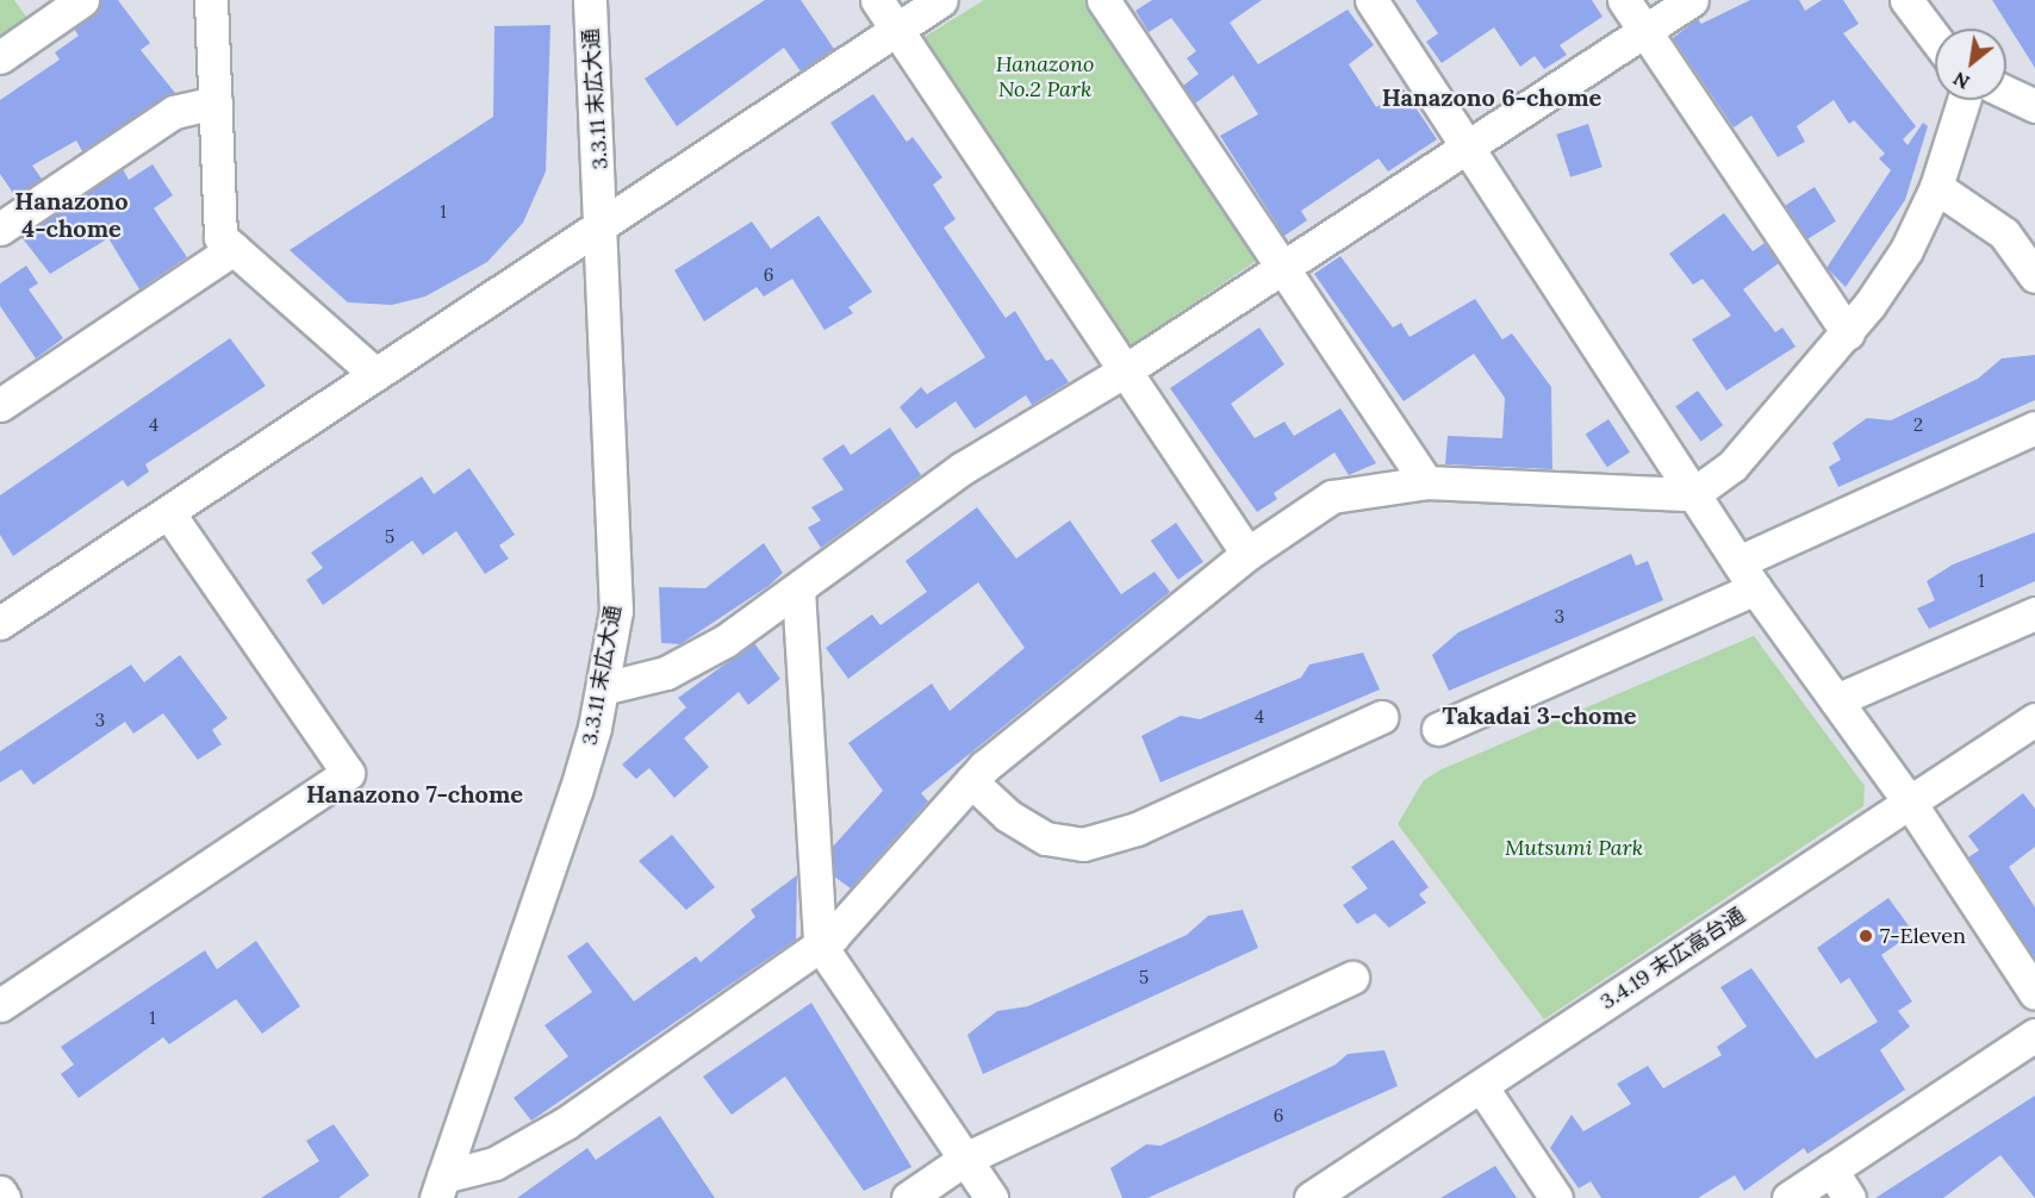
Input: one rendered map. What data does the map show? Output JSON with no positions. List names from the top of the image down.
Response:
{
  "streets": {
    "street": ["3.3.11 末広大通", "3.4.19 末広高台通"]
  },
  "districts": [
    "Hanazono 6-chome",
    "Hanazono 4-chome",
    "Takadai 3-chome",
    "Hanazono 7-chome"
  ],
  "parks": ["Hanazono No.2 Park", "Mutsumi Park"],
  "places": ["7-Eleven"],
  "house_numbers": [
    "1",
    "6",
    "4",
    "2",
    "5",
    "1",
    "3",
    "4",
    "3",
    "5",
    "1",
    "6"
  ],
  "north": "bottom left"
}
